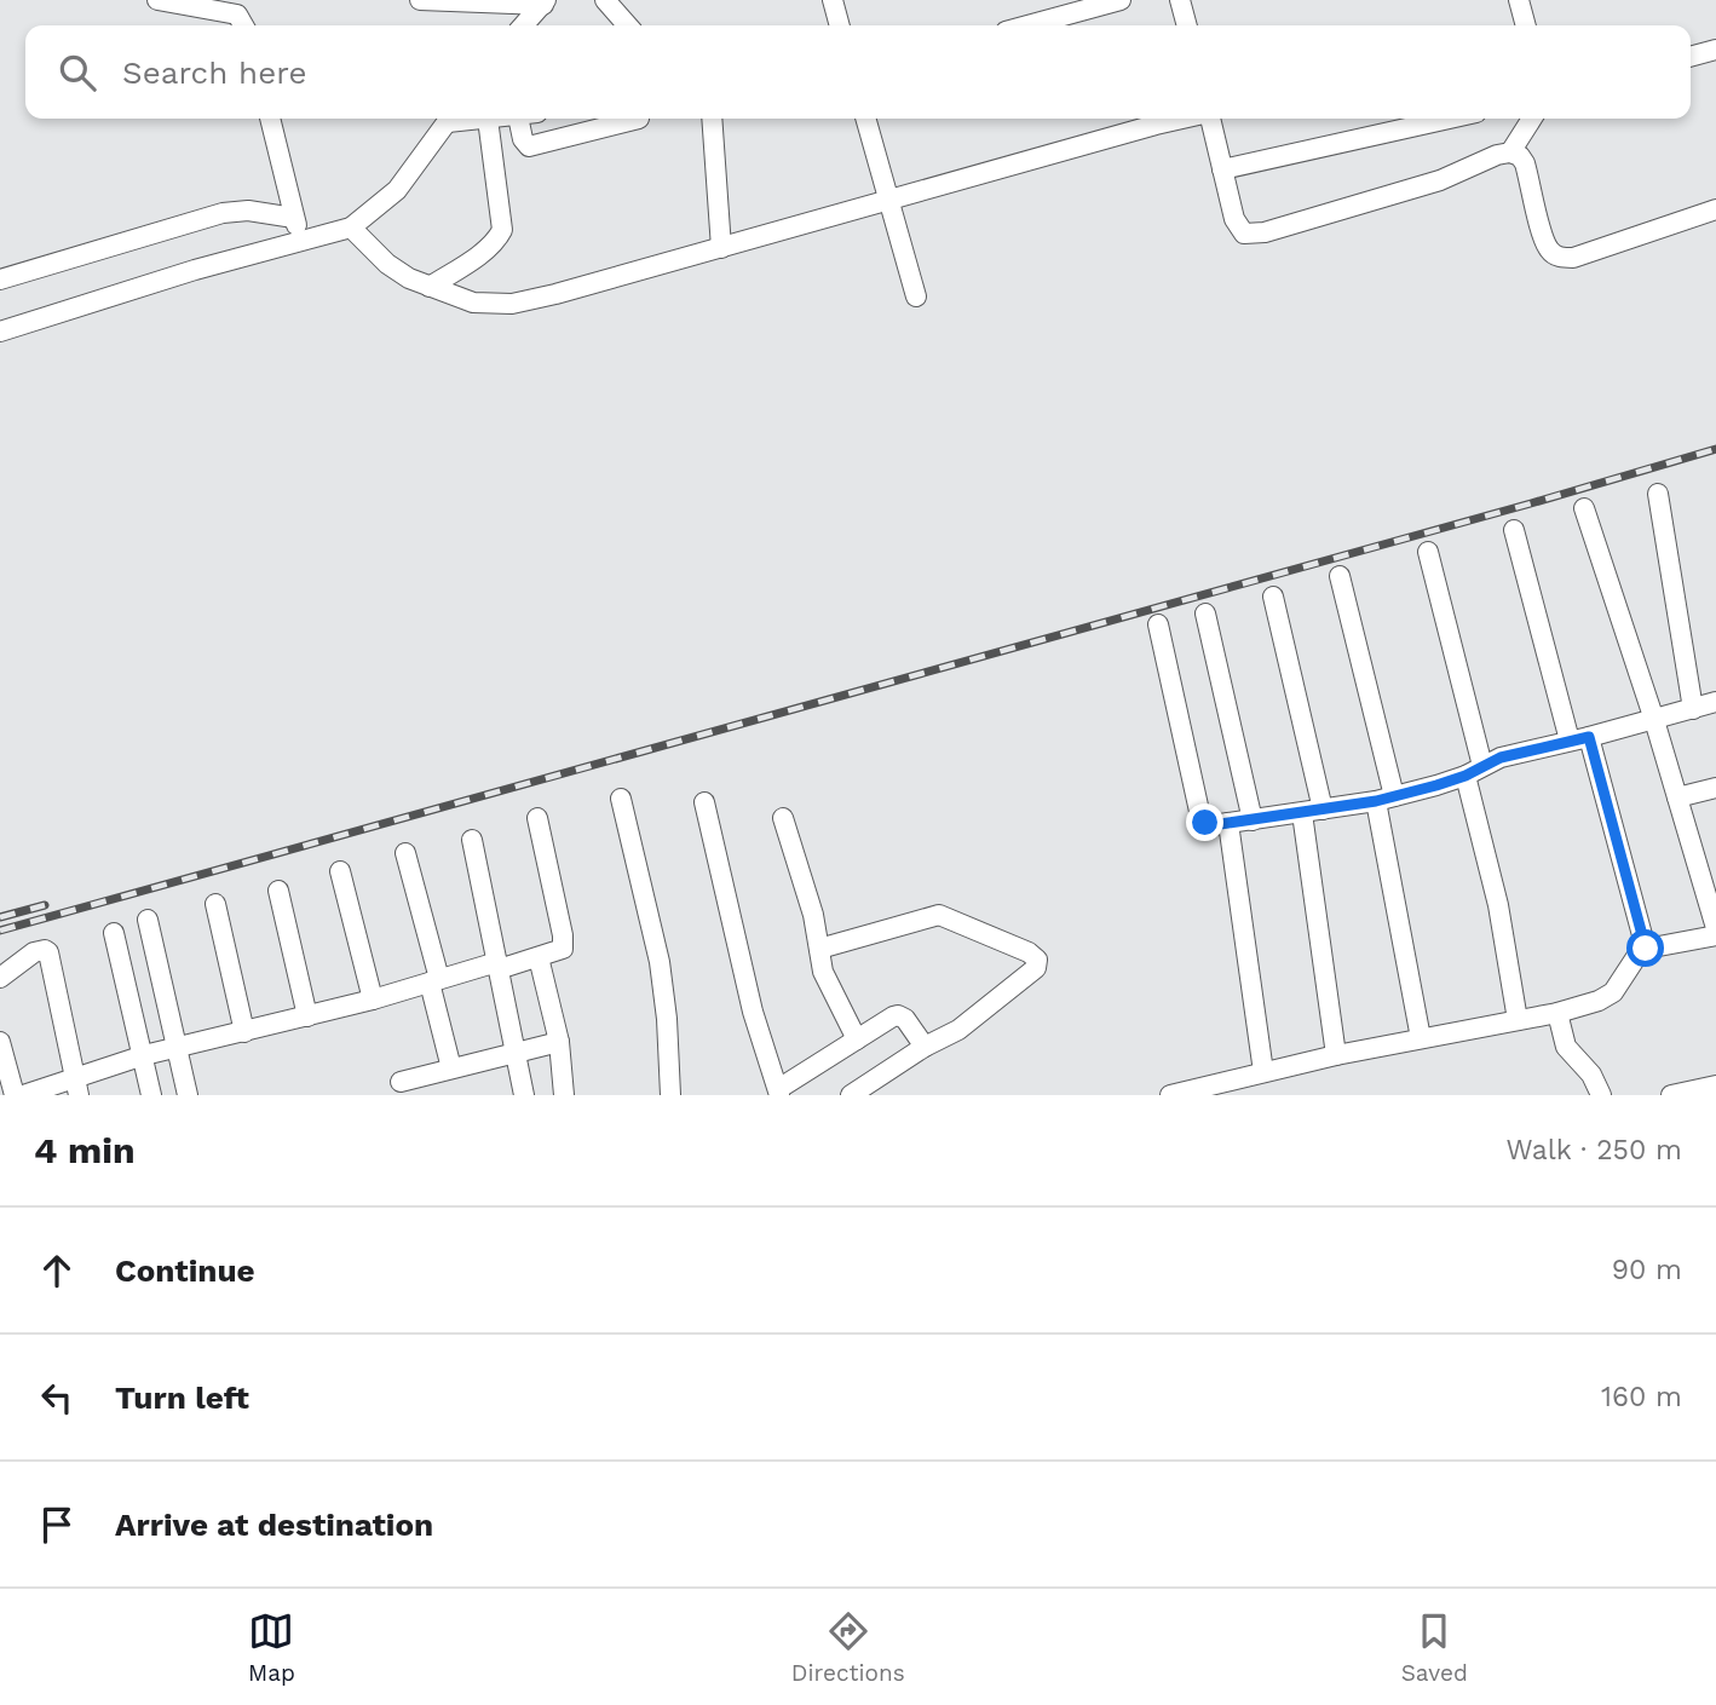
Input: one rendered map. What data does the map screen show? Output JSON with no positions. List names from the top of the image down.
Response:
{
  "page": {
    "search": "Search here",
    "heading": ["4 min", "Walk · 250 m"],
    "list": [
      ["Continue", "90 m"],
      ["Turn left", "160 m"],
      "Arrive at destination"
    ],
    "nav": ["Map", "Directions", "Saved"]
  }
}
